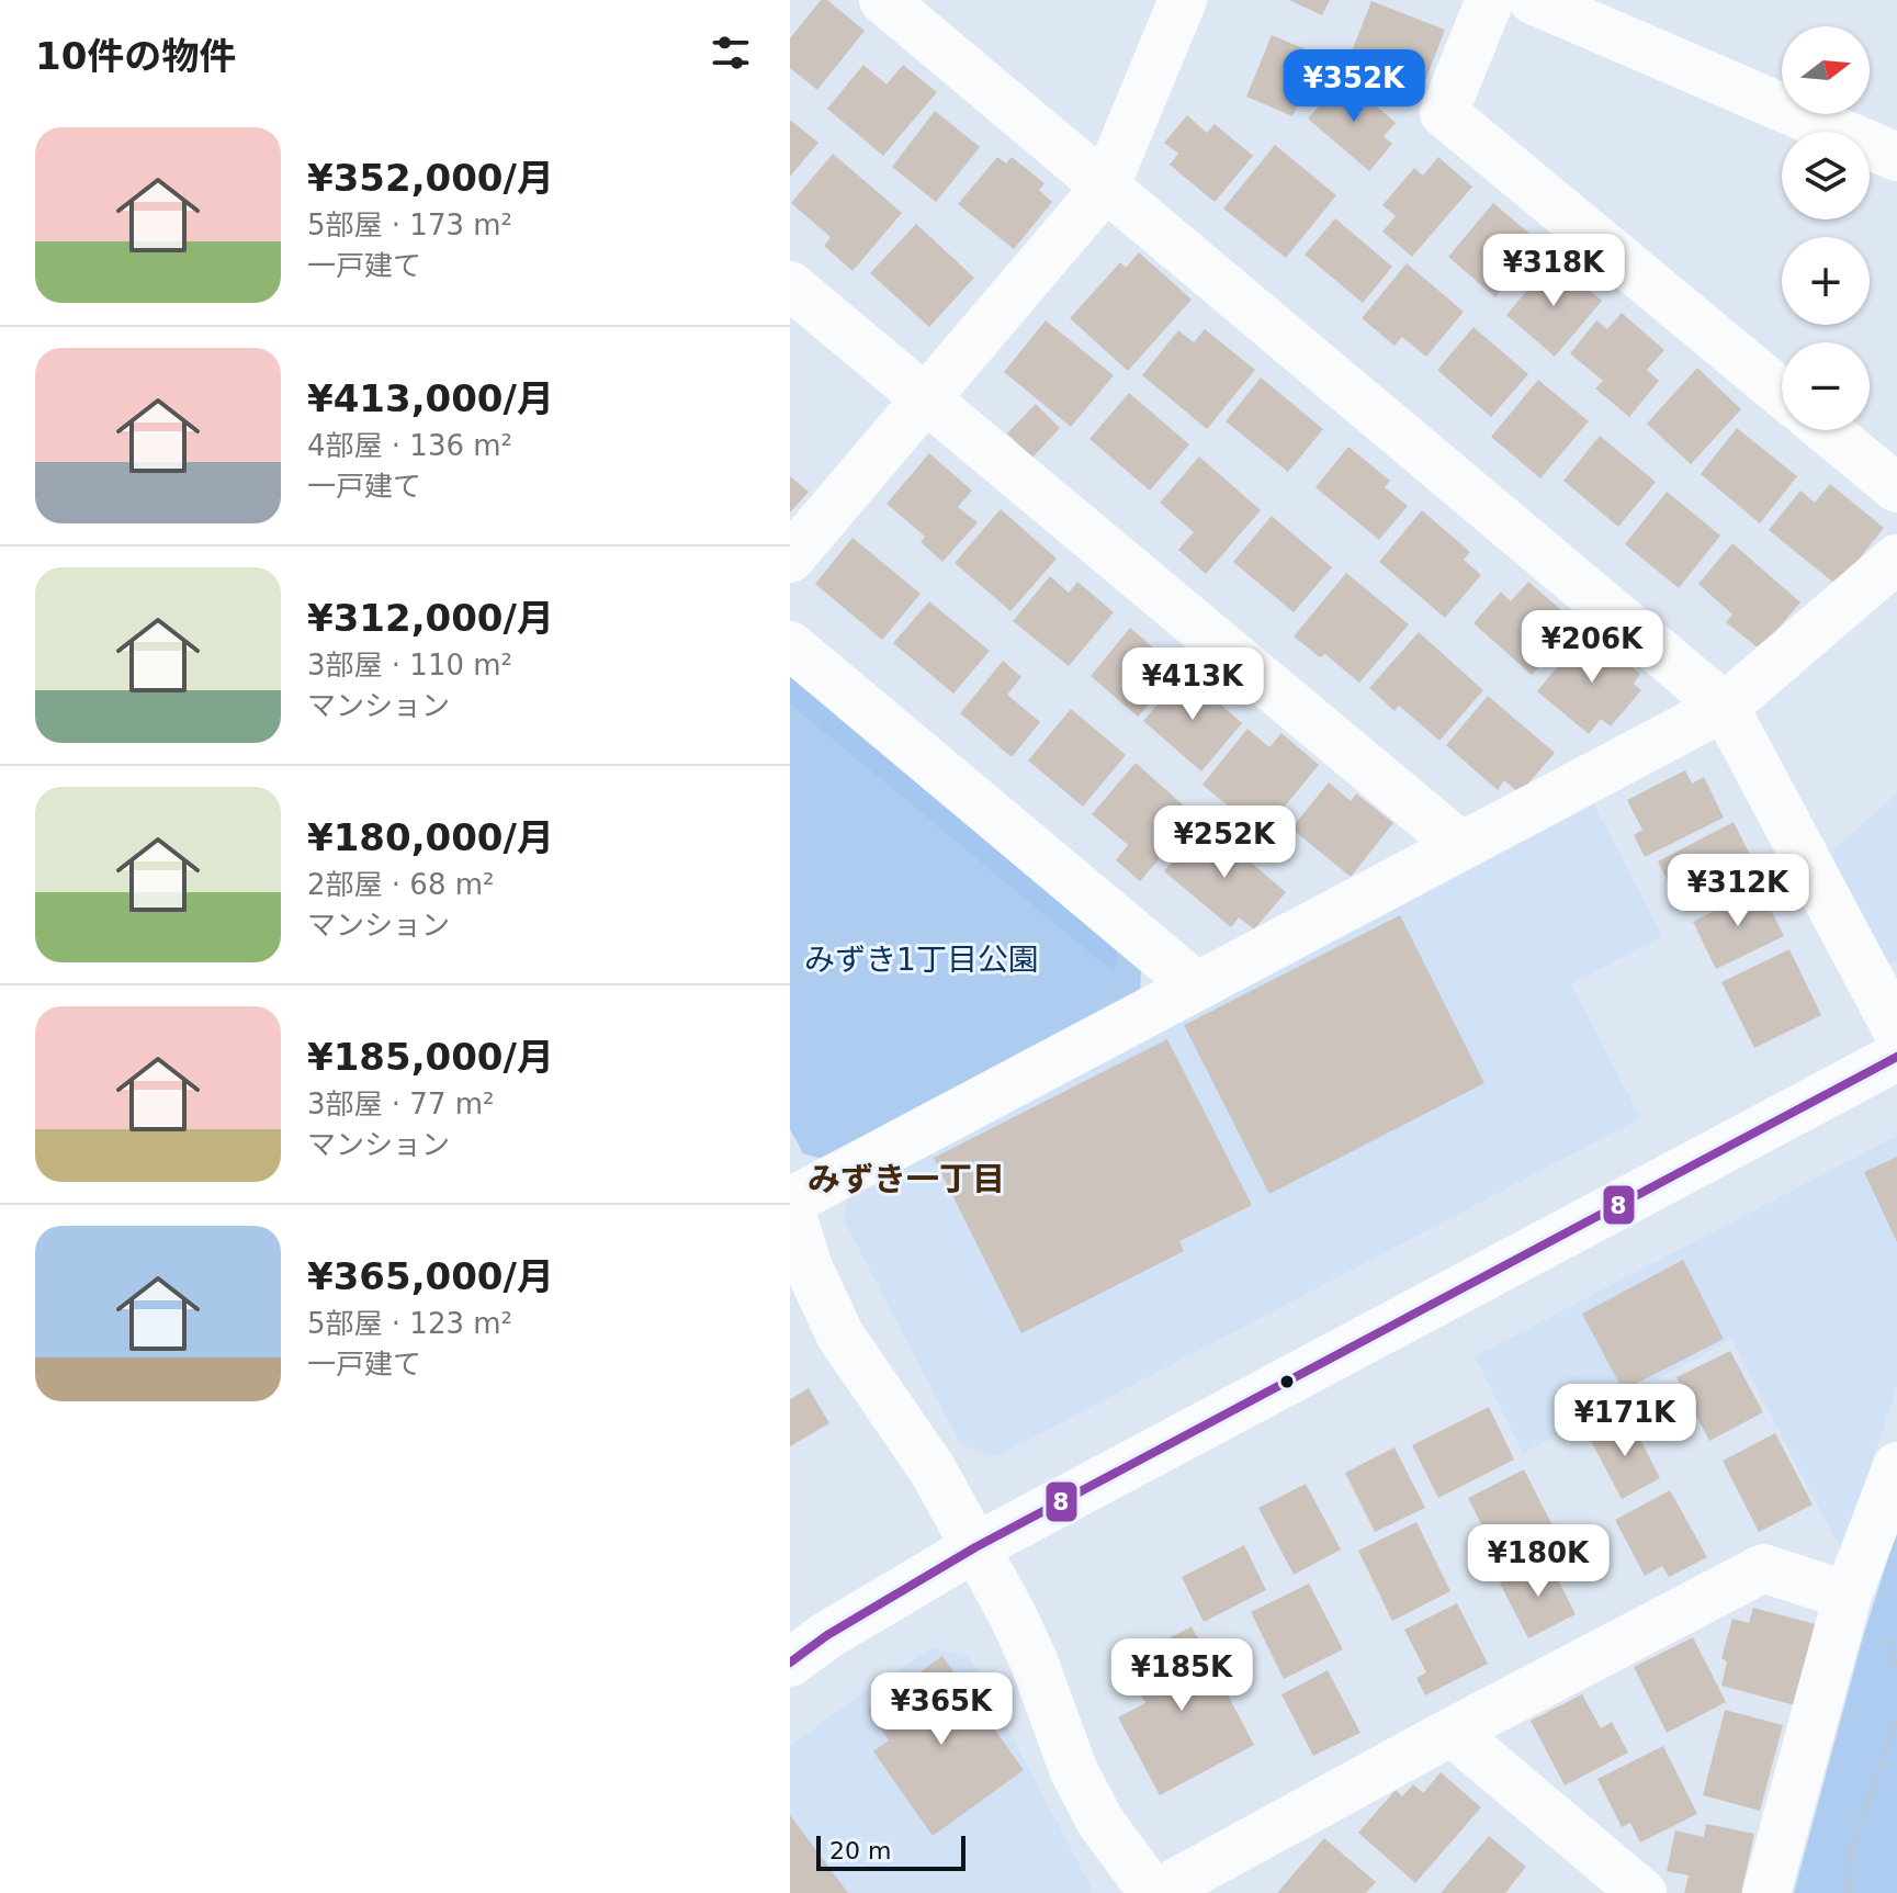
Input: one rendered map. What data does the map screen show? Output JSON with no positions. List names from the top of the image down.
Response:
{
  "districts": ["みずき一丁目"],
  "parks": ["みずき1丁目公園"],
  "lines": ["transit line 8"],
  "scale_bar": "20 m",
  "north": "right",
  "page": {
    "heading": "10件の物件",
    "map_buttons": ["+", "−"],
    "price": [
      "¥352K",
      "¥318K",
      "¥206K",
      "¥413K",
      "¥252K",
      "¥312K",
      "¥171K",
      "¥180K",
      "¥185K",
      "¥365K"
    ],
    "list": [
      {
        "name": "¥352,000/月",
        "note": "5部屋 · 173 m² · 一戸建て"
      },
      {
        "name": "¥413,000/月",
        "note": "4部屋 · 136 m² · 一戸建て"
      },
      {
        "name": "¥312,000/月",
        "note": "3部屋 · 110 m² · マンション"
      },
      {
        "name": "¥180,000/月",
        "note": "2部屋 · 68 m² · マンション"
      },
      {
        "name": "¥185,000/月",
        "note": "3部屋 · 77 m² · マンション"
      },
      {
        "name": "¥365,000/月",
        "note": "5部屋 · 123 m² · 一戸建て"
      }
    ],
    "scale": "20 m"
  }
}
